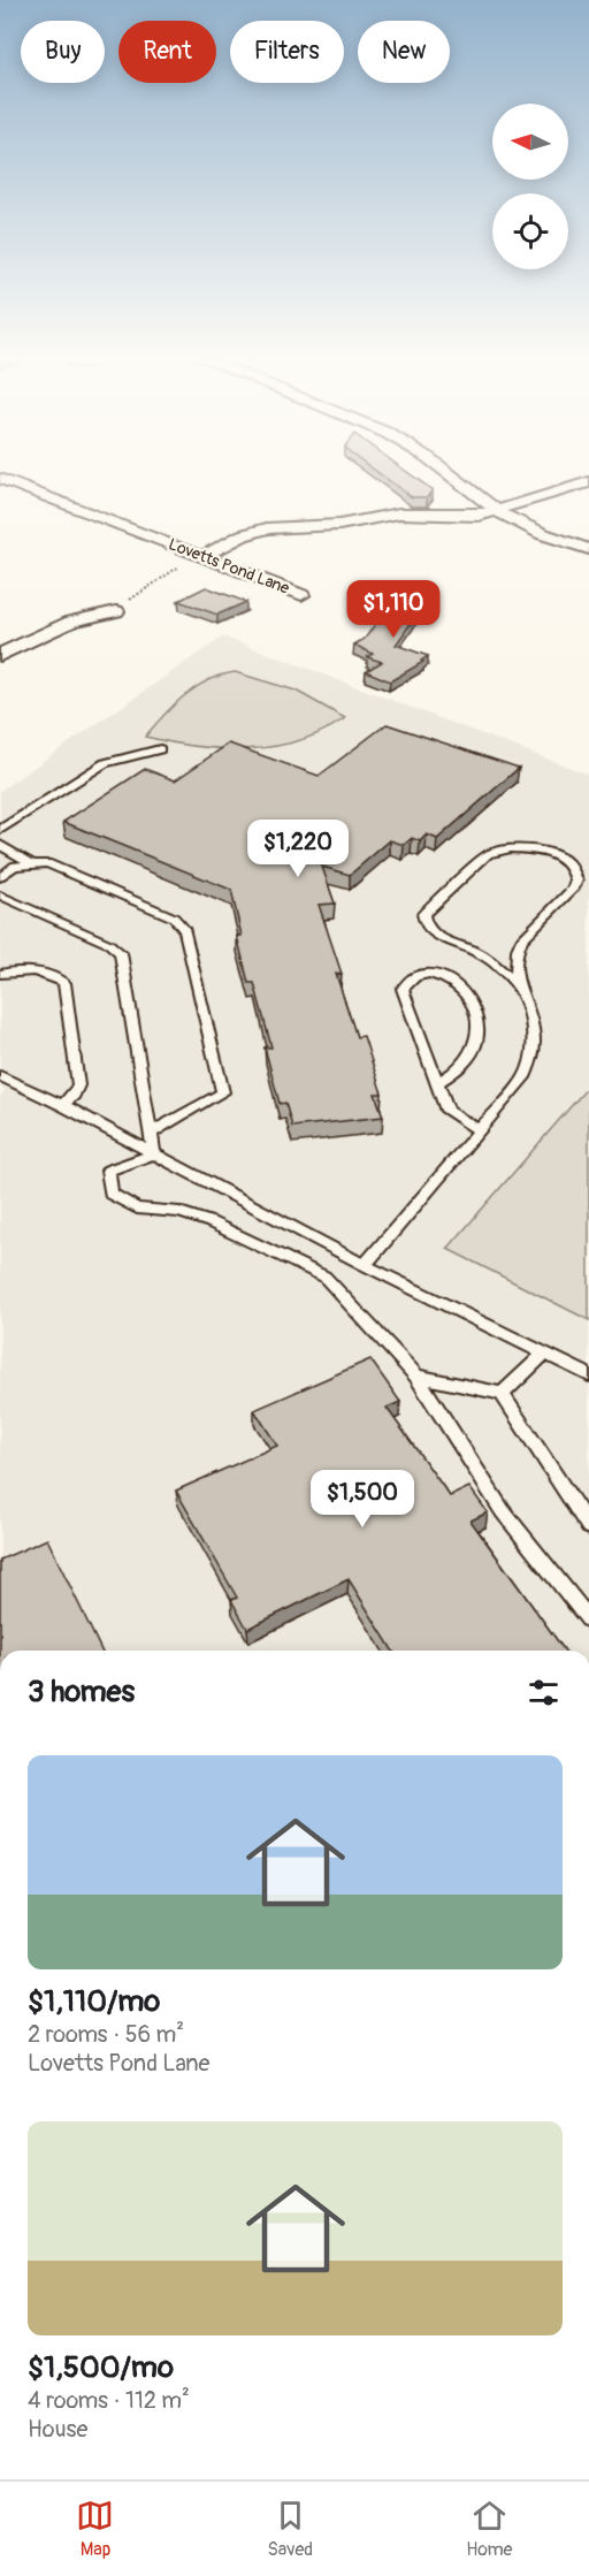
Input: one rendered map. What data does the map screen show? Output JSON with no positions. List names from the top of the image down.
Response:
{
  "streets": {
    "street": ["Lovetts Pond Lane"]
  },
  "north": "left",
  "page": {
    "chip": [
      "Buy",
      "Rent",
      "Filters",
      "New"
    ],
    "price": ["$1,110", "$1,220", "$1,500"],
    "heading": "3 homes",
    "list": [
      {
        "name": "$1,110/mo",
        "note": "2 rooms · 56 m² · Lovetts Pond Lane"
      },
      {
        "name": "$1,500/mo",
        "note": "4 rooms · 112 m² · House"
      }
    ],
    "tabs": ["Map", "Saved", "Home"]
  }
}
